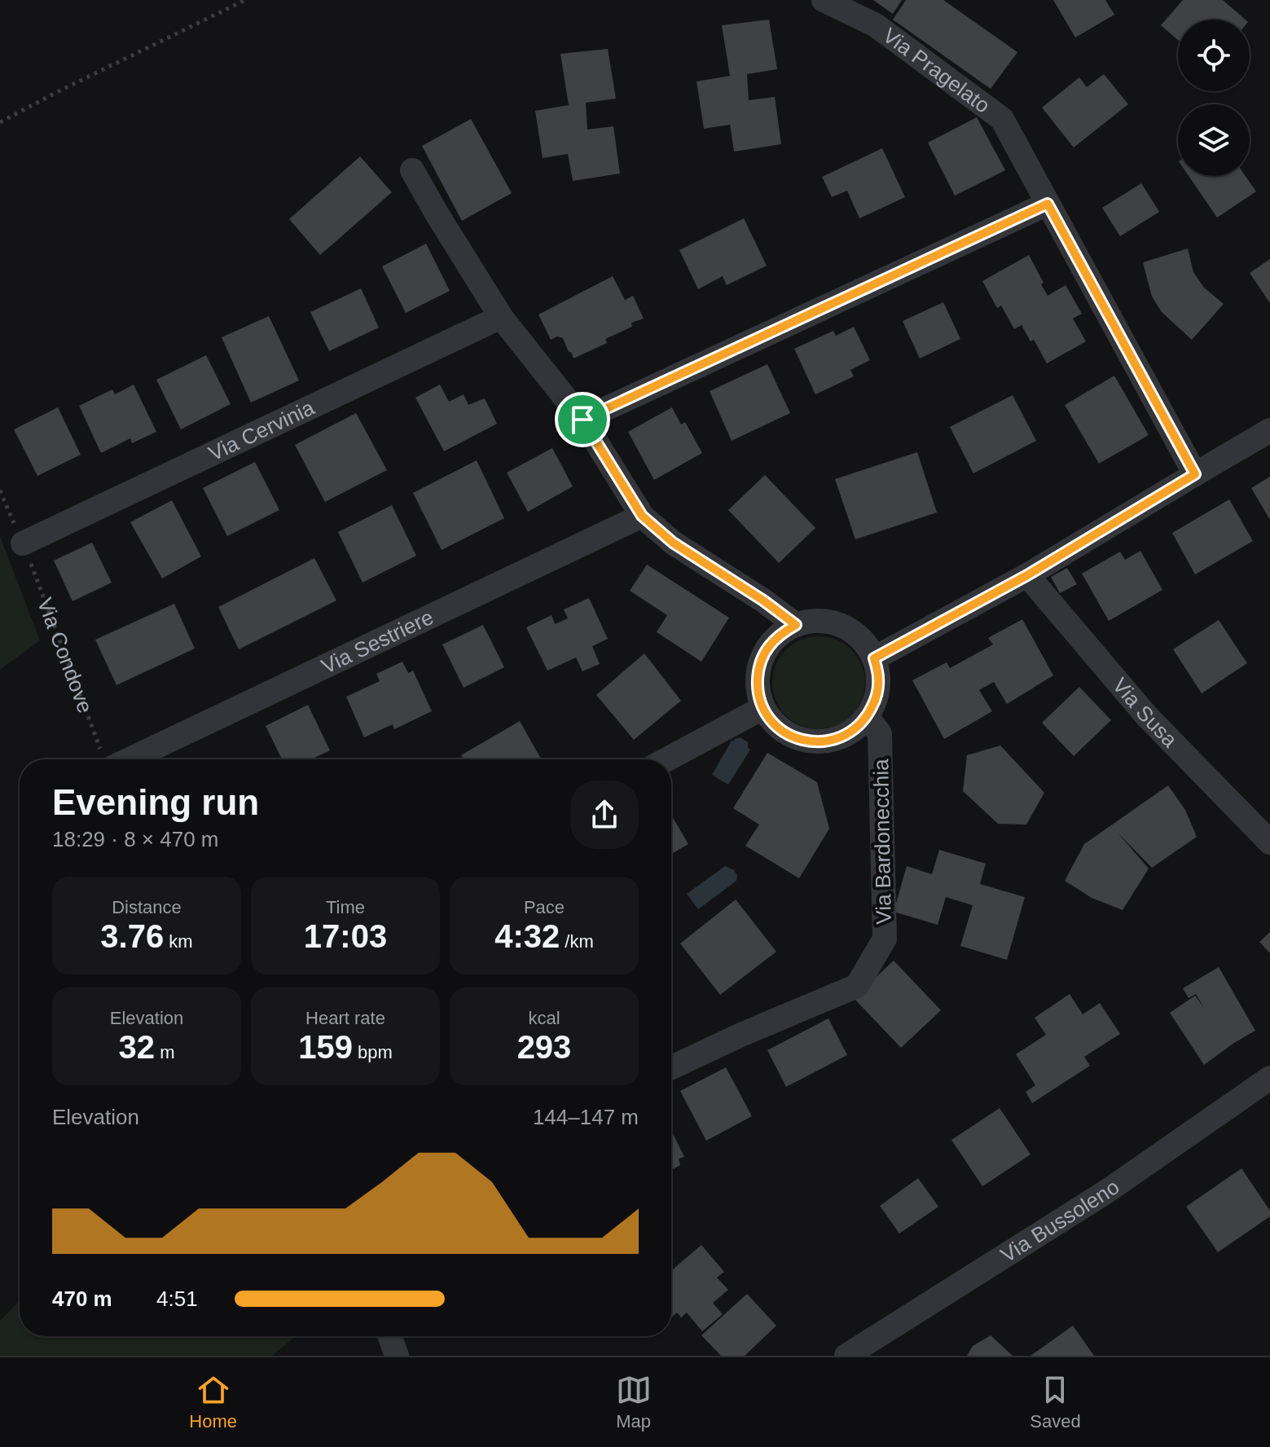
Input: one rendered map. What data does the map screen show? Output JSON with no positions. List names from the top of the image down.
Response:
{
  "streets": {
    "street": [
      "Via Pragelato",
      "Via Cervinia",
      "Via Sestriere",
      "Via Susa",
      "Via Bardonecchia",
      "Via Bussoleno"
    ],
    "path": ["Via Condove"]
  },
  "crossings": [
    ["Via Cervinia", "Via Condove"]
  ],
  "page": {
    "heading": ["Evening run", "18:29 · 8 × 470 m"],
    "stats": [
      ["Distance", "3.76 km"],
      ["Time", "17:03"],
      ["Pace", "4:32 /km"],
      ["Elevation", "32 m"],
      ["Heart rate", "159 bpm"],
      ["kcal", "293"]
    ],
    "chart": ["Elevation", "144–147 m"],
    "list": [
      {
        "name": "470 m",
        "note": "4:51"
      }
    ],
    "tabs": ["Home", "Map", "Saved"]
  }
}
